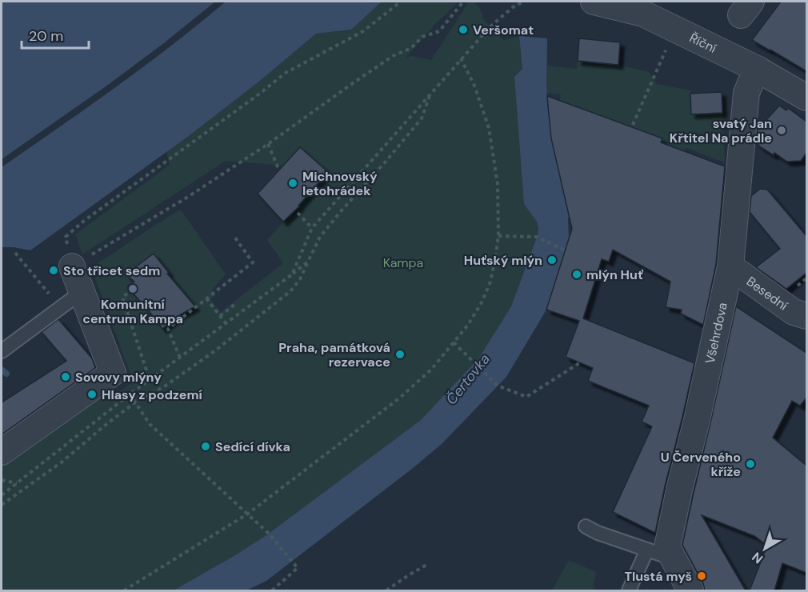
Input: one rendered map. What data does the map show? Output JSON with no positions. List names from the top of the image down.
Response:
{
  "streets": {
    "street": ["Říční", "Besední", "Všehrdova"]
  },
  "crossings": [
    ["Říční", "Všehrdova"],
    ["Besední", "Všehrdova"]
  ],
  "water": ["Čertovka"],
  "parks": ["Kampa"],
  "places": [
    "Veršomat",
    "svatý Jan Křtitel Na prádle",
    "Michnovský letohrádek",
    "Huťský mlýn",
    "Sto třicet sedm",
    "mlýn Huť",
    "Komunitní centrum Kampa",
    "Praha, památková rezervace",
    "Sovovy mlýny",
    "Hlasy z podzemí",
    "Sedící dívka",
    "U Červeného kříže",
    "Tlustá myš"
  ],
  "scale_bar": "20 m",
  "north": "bottom left"
}
